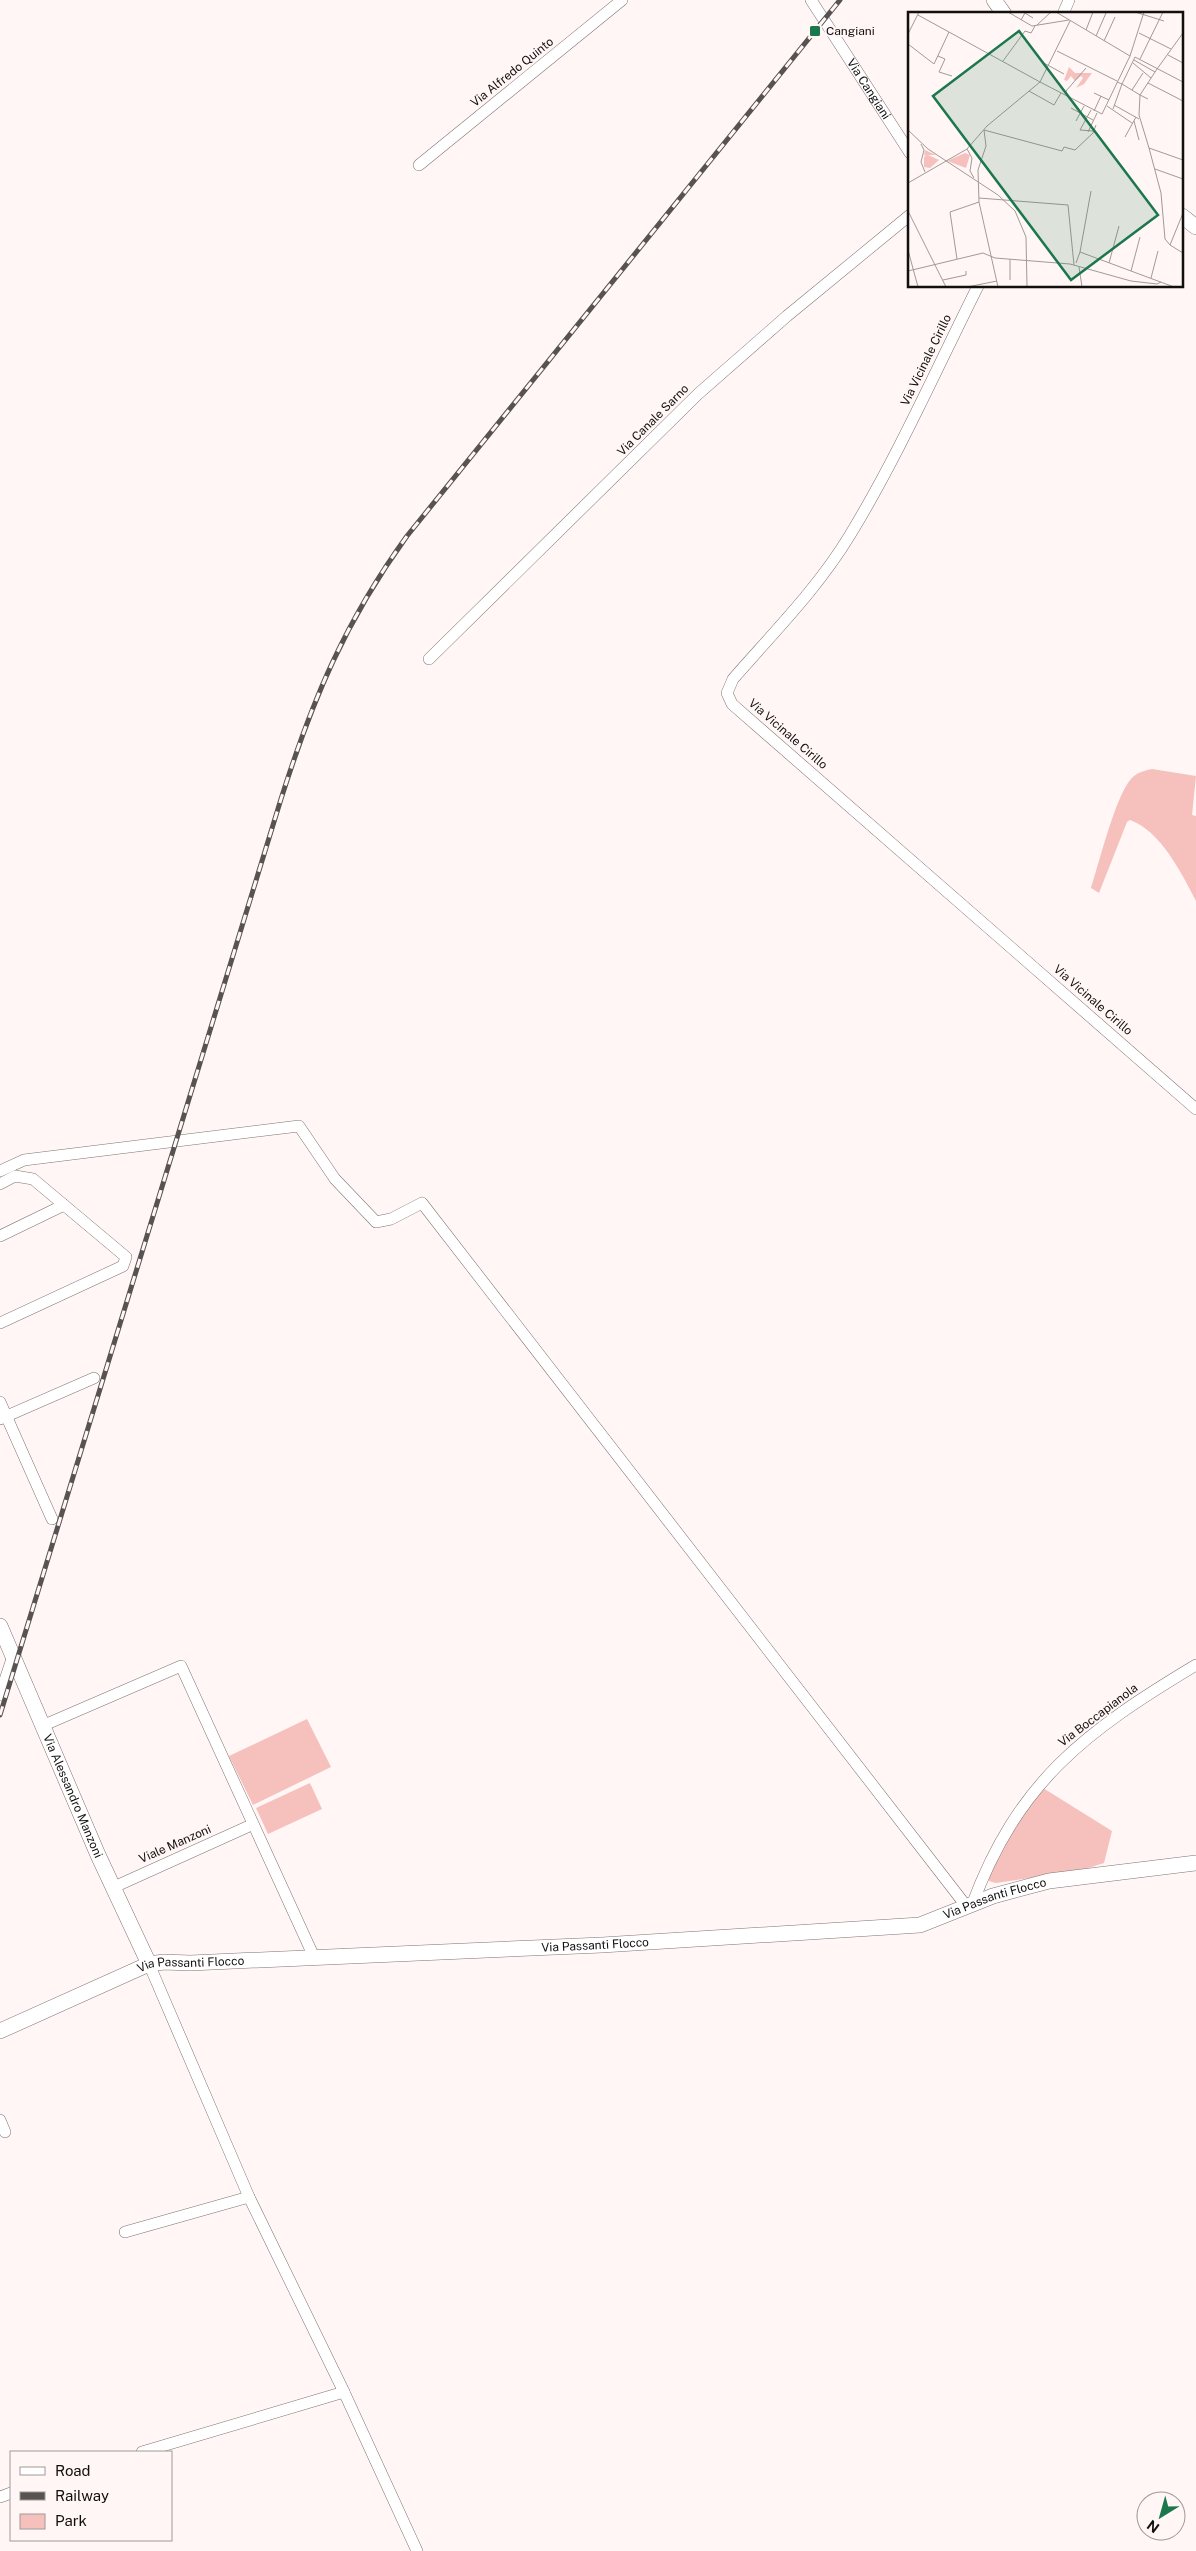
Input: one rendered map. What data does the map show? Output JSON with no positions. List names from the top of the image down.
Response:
{
  "streets": {
    "main road": ["Via Alessandro Manzoni", "Via Passanti Flocco"],
    "street": [
      "Via Alfredo Quinto",
      "Via Cangiani",
      "Via Vicinale Cirillo",
      "Via Canale Sarno",
      "Via Boccapianola",
      "Viale Manzoni"
    ]
  },
  "crossings": [
    ["Via Boccapianola", "Via Passanti Flocco"],
    ["Via Alessandro Manzoni", "Viale Manzoni"],
    ["Via Alessandro Manzoni", "Via Passanti Flocco"]
  ],
  "places": {
    "transit": ["Cangiani"]
  },
  "legend": ["Road", "Railway", "Park"],
  "north": "bottom left"
}
